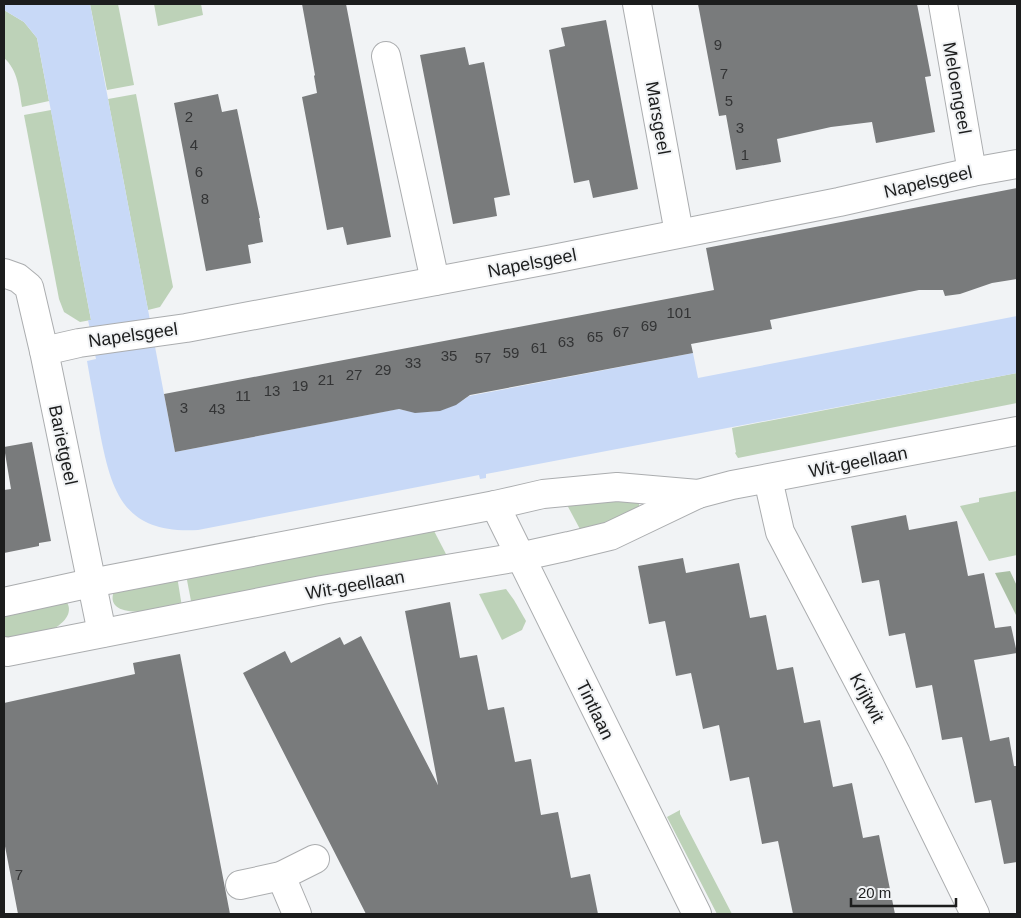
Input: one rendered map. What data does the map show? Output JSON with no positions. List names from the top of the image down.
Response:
{
  "streets": {
    "street": [
      "Meloengeel",
      "Marsgeel",
      "Napelsgeel",
      "Barietgeel",
      "Wit-geellaan",
      "Krijtwit",
      "Tintlaan"
    ]
  },
  "crossings": [
    ["Meloengeel", "Napelsgeel"],
    ["Marsgeel", "Napelsgeel"],
    ["Napelsgeel", "Barietgeel"],
    ["Barietgeel", "Wit-geellaan"],
    ["Wit-geellaan", "Krijtwit"],
    ["Wit-geellaan", "Tintlaan"]
  ],
  "house_numbers": [
    "9",
    "7",
    "5",
    "2",
    "3",
    "4",
    "1",
    "6",
    "8",
    "101",
    "69",
    "67",
    "65",
    "63",
    "61",
    "59",
    "35",
    "57",
    "33",
    "29",
    "27",
    "21",
    "19",
    "13",
    "11",
    "3",
    "43",
    "7"
  ],
  "scale_bar": "20 m"
}
